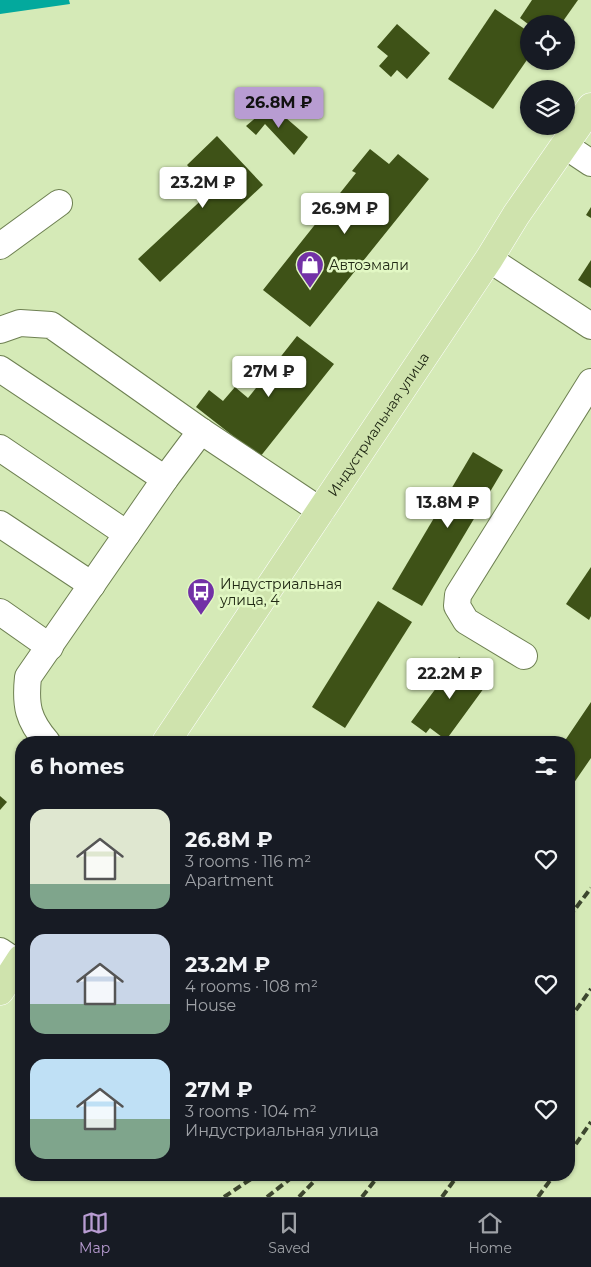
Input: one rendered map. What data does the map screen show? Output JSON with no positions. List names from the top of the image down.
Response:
{
  "streets": {
    "main road": ["Индустриальная улица"]
  },
  "places": {
    "shop": ["Автоэмали"],
    "bus stop": ["Индустриальная улица, 4"]
  },
  "page": {
    "price": [
      "26.8M ₽",
      "23.2M ₽",
      "26.9M ₽",
      "27M ₽",
      "13.8M ₽",
      "22.2M ₽"
    ],
    "heading": "6 homes",
    "list": [
      {
        "name": "26.8M ₽",
        "note": "3 rooms · 116 m² · Apartment"
      },
      {
        "name": "23.2M ₽",
        "note": "4 rooms · 108 m² · House"
      },
      {
        "name": "27M ₽",
        "note": "3 rooms · 104 m² · Индустриальная улица"
      }
    ],
    "tabs": ["Map", "Saved", "Home"]
  }
}
